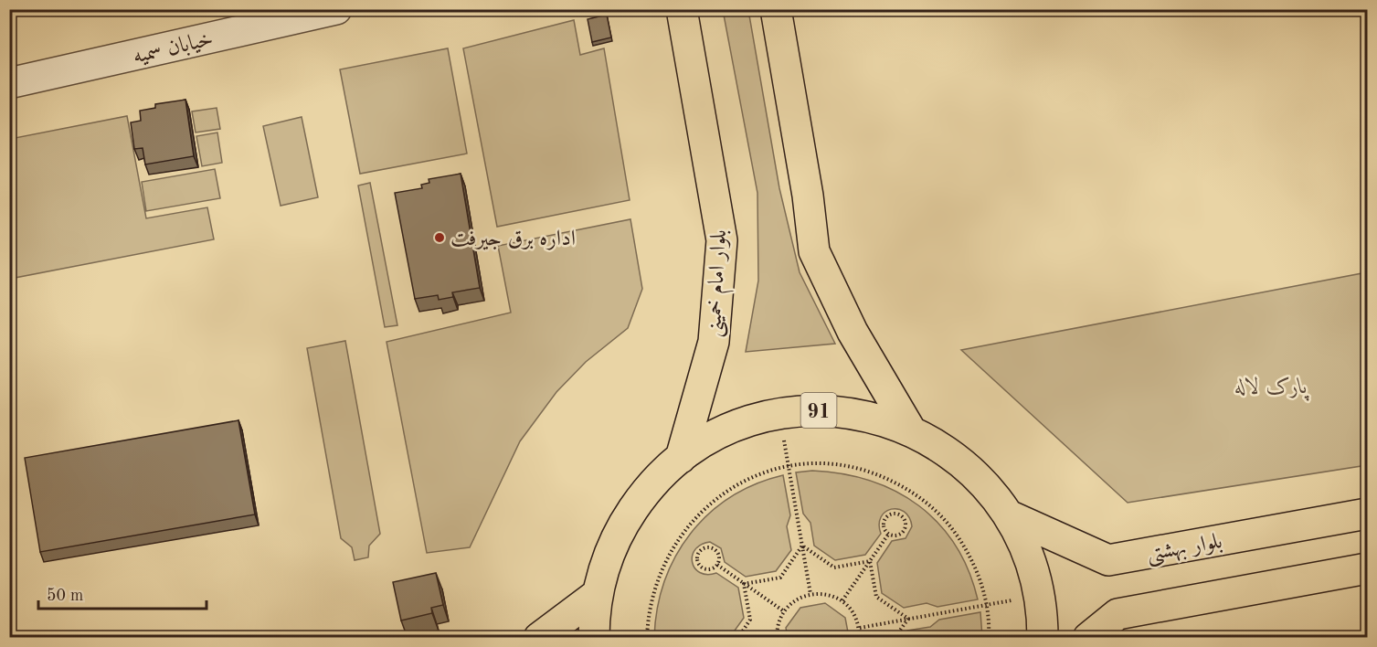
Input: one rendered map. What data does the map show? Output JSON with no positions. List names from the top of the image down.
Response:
{
  "streets": {
    "main road": ["بلوار امام خمینی", "91", "بلوار بهشتی"],
    "street": ["خیابان سمیه"]
  },
  "crossings": [
    ["بلوار امام خمینی", "91"],
    ["91", "بلوار بهشتی"]
  ],
  "parks": ["پارک لاله"],
  "places": ["اداره برق جیرفت"],
  "scale_bar": "50 m"
}
